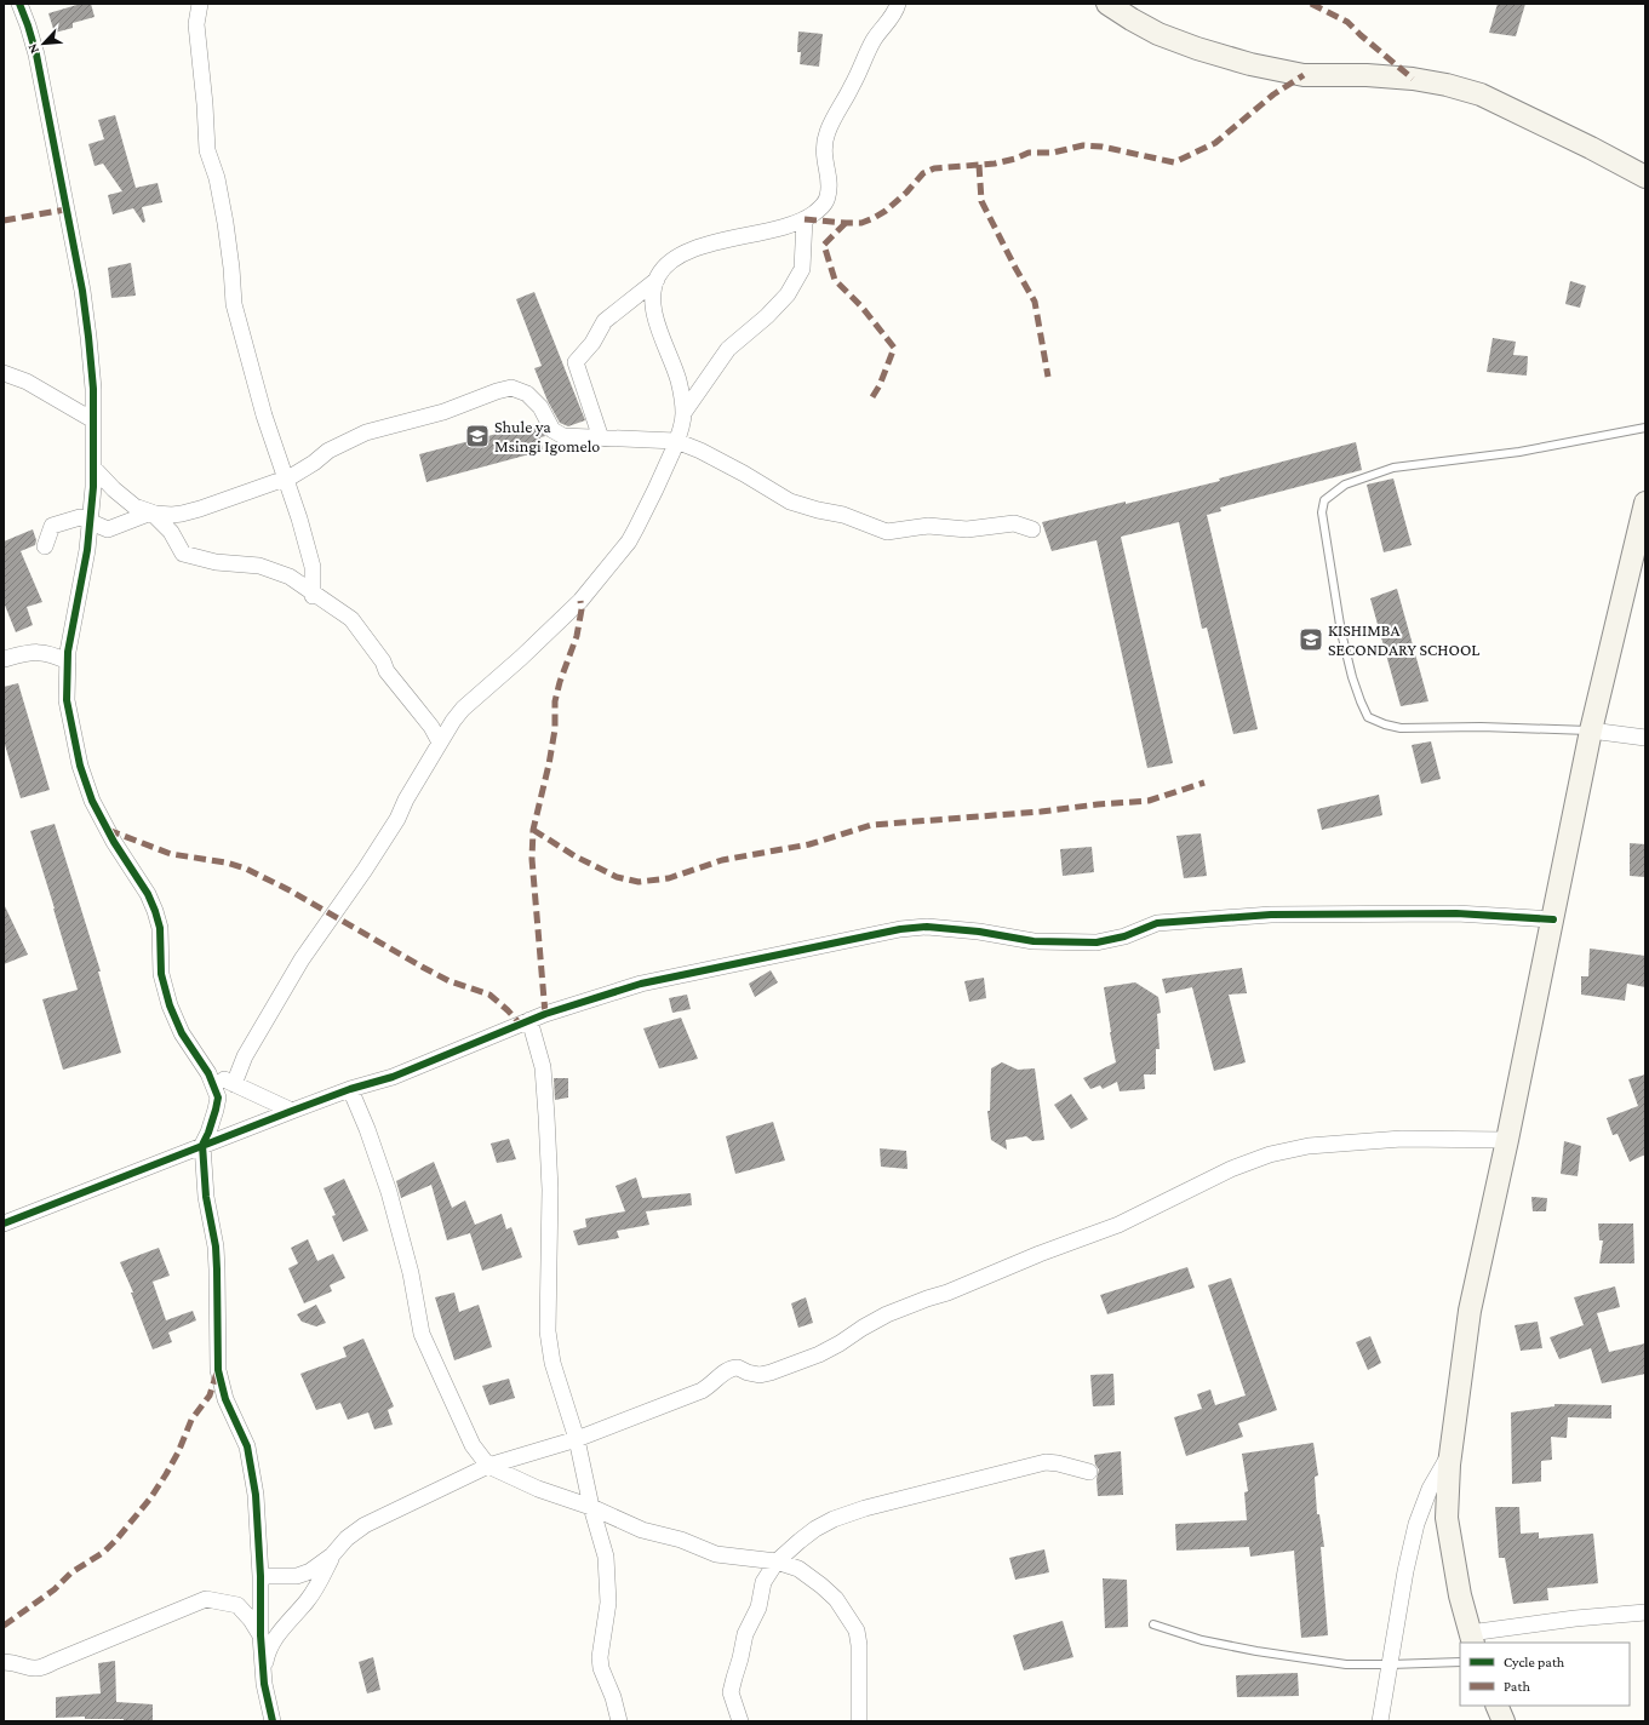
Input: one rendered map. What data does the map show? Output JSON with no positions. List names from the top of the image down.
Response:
{
  "places": {
    "school or university": ["Shule ya Msingi Igomelo", "KISHIMBA SECONDARY SCHOOL"]
  },
  "legend": ["Cycle path", "Path"],
  "north": "bottom left"
}
